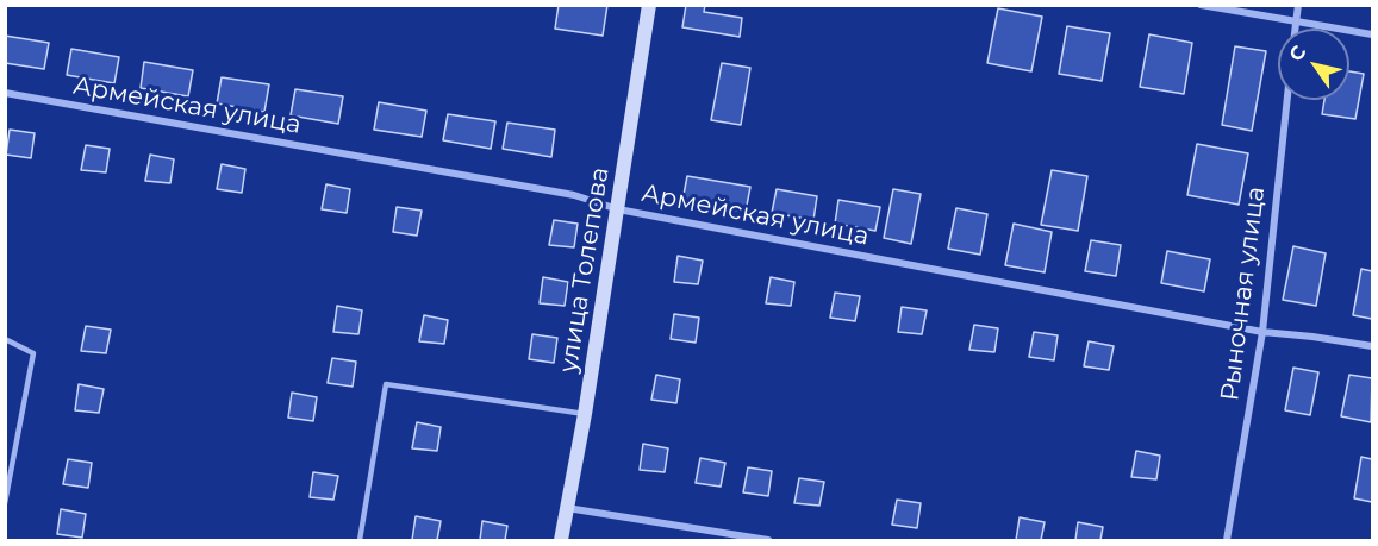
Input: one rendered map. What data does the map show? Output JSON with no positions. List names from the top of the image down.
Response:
{
  "streets": {
    "street": ["Армейская улица", "улица Толепова", "Рыночная улица"]
  },
  "crossings": [
    ["Армейская улица", "улица Толепова"],
    ["Армейская улица", "Рыночная улица"]
  ],
  "north": "top left"
}
